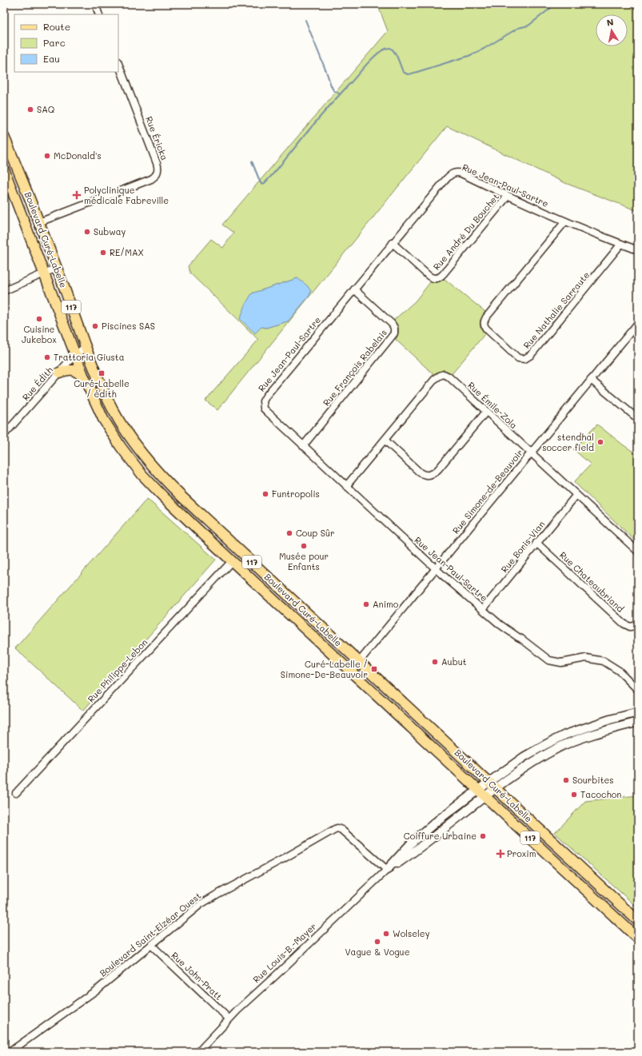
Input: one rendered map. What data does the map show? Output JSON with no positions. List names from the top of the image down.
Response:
{
  "streets": {
    "main road": ["Boulevard Curé-Labelle", "117"],
    "street": [
      "Rue Éricka",
      "Rue Jean-Paul-Sartre",
      "Rue André Du Bouchet",
      "Rue Nathalie Sarraute",
      "Rue François Rabelais",
      "Rue Édith",
      "Rue Émile-Zola",
      "Rue Simone-de-Beauvoir",
      "Rue Boris-Vian",
      "Rue Chateaubriand",
      "Rue Philippe-Lebon",
      "Boulevard Saint-Elzéar Ouest",
      "Rue Louis-B.-Mayer",
      "Rue John-Pratt"
    ]
  },
  "crossings": [
    ["Rue Éricka", "Boulevard Curé-Labelle"],
    ["Rue Jean-Paul-Sartre", "Rue André Du Bouchet"],
    ["Rue Jean-Paul-Sartre", "Rue Nathalie Sarraute"],
    ["Rue Jean-Paul-Sartre", "Rue François Rabelais"],
    ["Rue Jean-Paul-Sartre", "Rue Émile-Zola"],
    ["Rue Jean-Paul-Sartre", "Rue Simone-de-Beauvoir"],
    ["Rue Jean-Paul-Sartre", "Rue Boris-Vian"],
    ["Boulevard Curé-Labelle", "Rue Édith"],
    ["Boulevard Curé-Labelle", "Rue Simone-de-Beauvoir"],
    ["Boulevard Curé-Labelle", "Rue Philippe-Lebon"],
    ["Boulevard Curé-Labelle", "Rue Louis-B.-Mayer"],
    ["Rue Émile-Zola", "Rue Simone-de-Beauvoir"],
    ["Rue Émile-Zola", "Rue Boris-Vian"],
    ["Rue Boris-Vian", "Rue Chateaubriand"],
    ["Boulevard Saint-Elzéar Ouest", "Rue Louis-B.-Mayer"],
    ["Boulevard Saint-Elzéar Ouest", "Rue John-Pratt"],
    ["Rue Louis-B.-Mayer", "Rue John-Pratt"]
  ],
  "places": {
    "other": [
      "SAQ",
      "McDonald's",
      "Subway",
      "RE/MAX",
      "Cuisine Jukebox",
      "Piscines SAS",
      "Trattoria Giusta",
      "stendhal soccer field",
      "Funtropolis",
      "Coup Sûr",
      "Musée pour Enfants",
      "Animo",
      "Aubut",
      "Sourbites",
      "Tacochon",
      "Coiffure Urbaine",
      "Wolseley",
      "Vague & Vogue"
    ],
    "health": ["Polyclinique médicale Fabreville", "Proxim"],
    "transit": ["Curé-Labelle / édith", "Curé-Labelle / Simone-De-Beauvoir"]
  },
  "legend": ["Route", "Parc", "Eau"],
  "north": "top"
}
